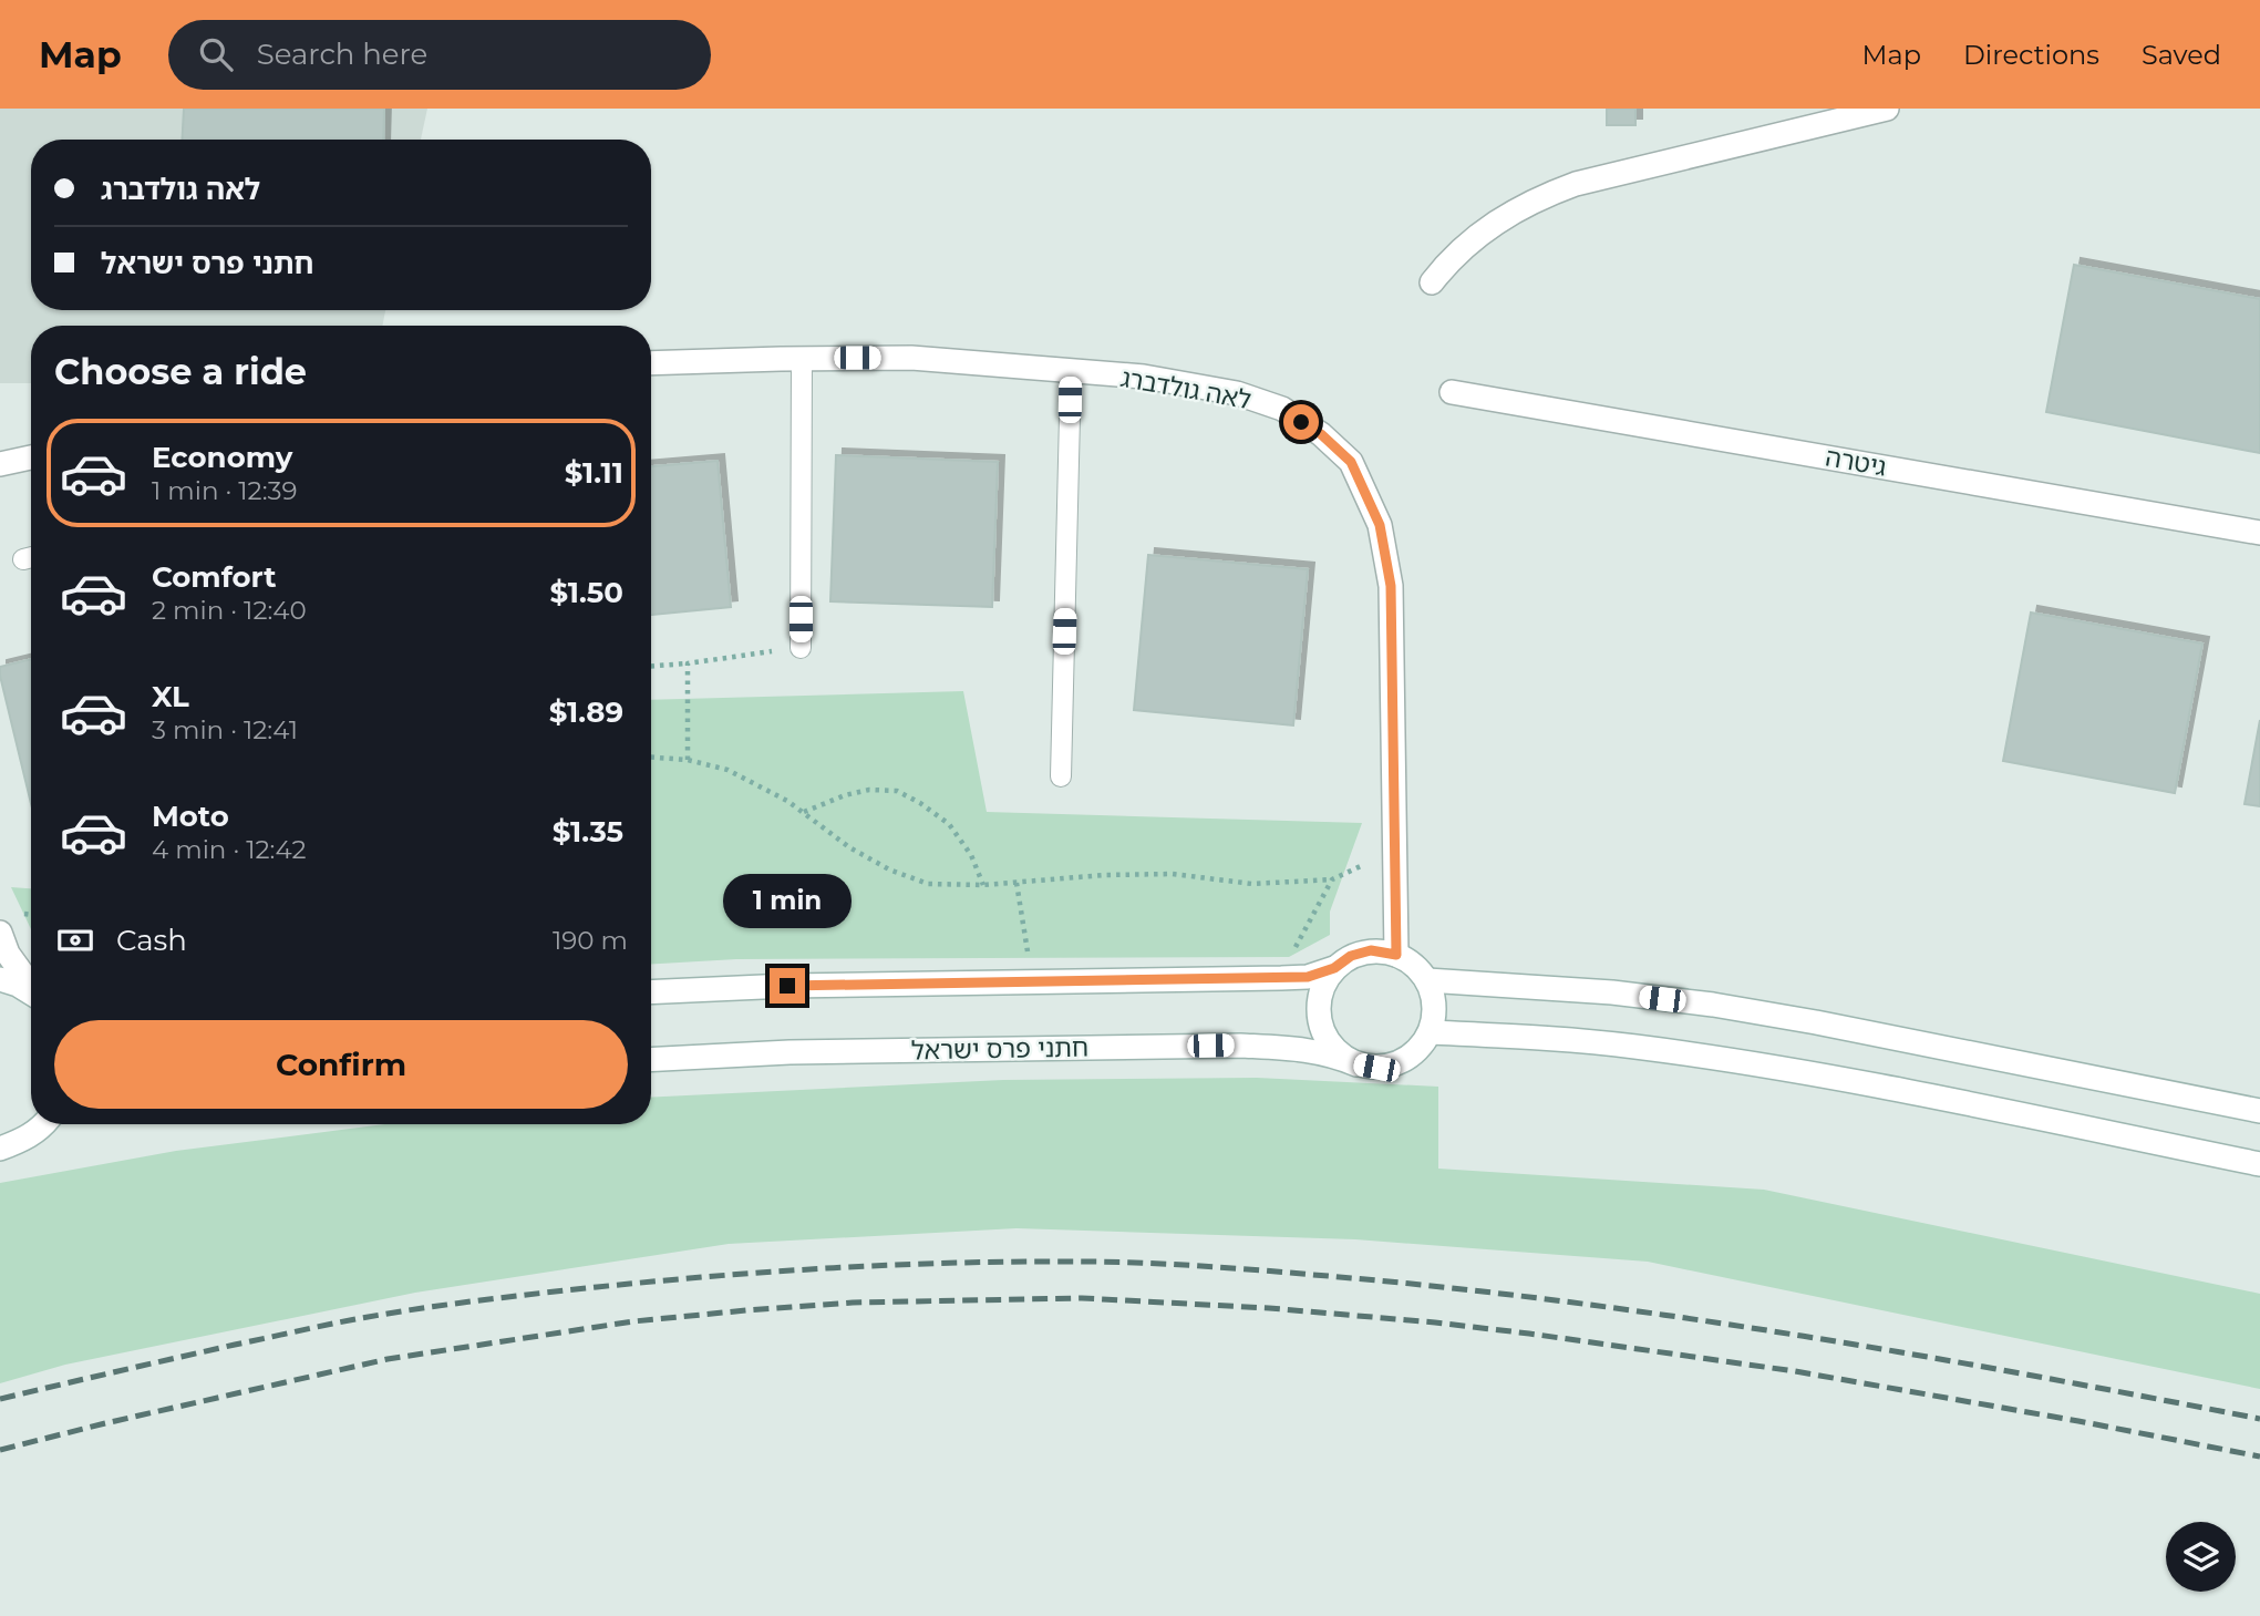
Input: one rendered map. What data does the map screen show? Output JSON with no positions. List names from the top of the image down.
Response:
{
  "streets": {
    "main road": ["לאה גולדברג", "גיטרה", "חתני פרס ישראל"]
  },
  "crossings": [
    ["לאה גולדברג", "חתני פרס ישראל"]
  ],
  "page": {
    "header": "Map",
    "search": "Search here",
    "nav": ["Map", "Directions", "Saved"],
    "banner": ["לאה גולדברג", "חתני פרס ישראל"],
    "heading": "Choose a ride",
    "list": [
      {
        "name": "Economy",
        "note": "1 min · 12:39",
        "value": "$1.11"
      },
      {
        "name": "Comfort",
        "note": "2 min · 12:40",
        "value": "$1.50"
      },
      {
        "name": "XL",
        "note": "3 min · 12:41",
        "value": "$1.89"
      },
      {
        "name": "Moto",
        "note": "4 min · 12:42",
        "value": "$1.35"
      }
    ],
    "bubble": "1 min",
    "pay": ["Cash", "190 m"],
    "buttons": "Confirm"
  }
}
